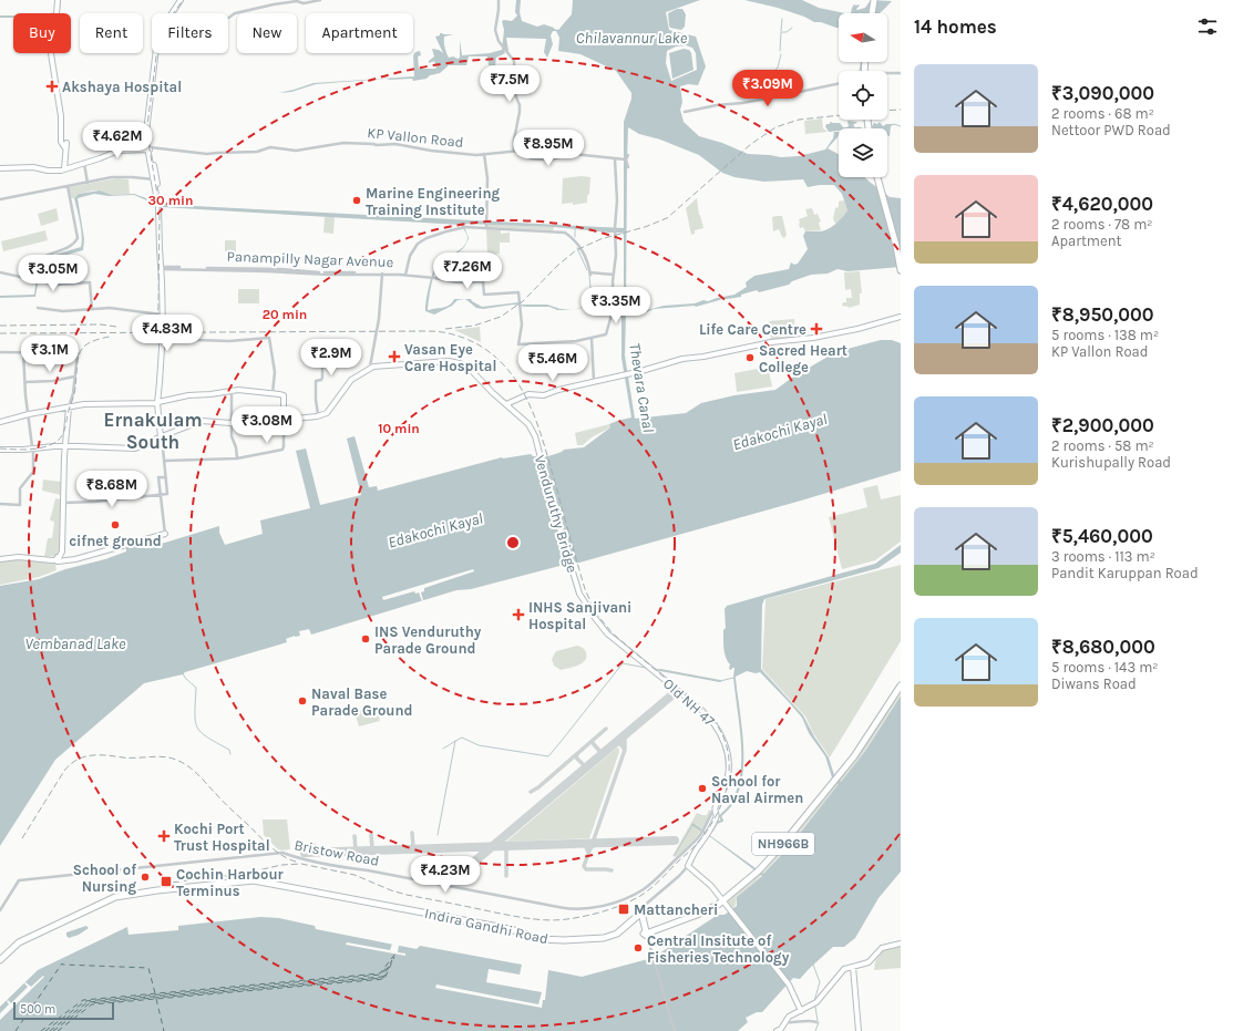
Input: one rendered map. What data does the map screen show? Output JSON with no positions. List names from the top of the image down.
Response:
{
  "streets": {
    "highway": ["NH966B", "Indira Gandhi Road"],
    "main road": ["Venduruthy Bridge", "Old NH 47"],
    "street": ["KP Vallon Road", "Panampilly Nagar Avenue", "Bristow Road"]
  },
  "crossings": [
    ["Venduruthy Bridge", "Old NH 47"],
    ["Old NH 47", "Bristow Road"],
    ["Old NH 47", "Indira Gandhi Road"]
  ],
  "districts": ["Ernakulam South"],
  "water": [
    "Chilavannur Lake",
    "Thevara Canal",
    "Edakochi Kayal",
    "Vembanad Lake"
  ],
  "places": {
    "health": [
      "Akshaya Hospital",
      "Life Care Centre",
      "Vasan Eye Care Hospital",
      "INHS Sanjivani Hospital",
      "Kochi Port Trust Hospital"
    ],
    "other": [
      "Marine Engineering Training Institute",
      "Sacred Heart College",
      "cifnet ground",
      "INS Venduruthy Parade Ground",
      "Naval Base Parade Ground",
      "School for Naval Airmen",
      "School of Nursing",
      "Central Insitute of Fisheries Technology"
    ],
    "transit": ["Cochin Harbour Terminus", "Mattancheri"]
  },
  "scale_bar": "500 m",
  "north": "left",
  "page": {
    "heading": "14 homes",
    "chip": [
      "Buy",
      "Rent",
      "Filters",
      "New",
      "Apartment"
    ],
    "list": [
      {
        "name": "₹3,090,000",
        "note": "2 rooms · 68 m² · Nettoor PWD Road"
      },
      {
        "name": "₹4,620,000",
        "note": "2 rooms · 78 m² · Apartment"
      },
      {
        "name": "₹8,950,000",
        "note": "5 rooms · 138 m² · KP Vallon Road"
      },
      {
        "name": "₹2,900,000",
        "note": "2 rooms · 58 m² · Kurishupally Road"
      },
      {
        "name": "₹5,460,000",
        "note": "3 rooms · 113 m² · Pandit Karuppan Road"
      },
      {
        "name": "₹8,680,000",
        "note": "5 rooms · 143 m² · Diwans Road"
      }
    ],
    "price": [
      "₹7.5M",
      "₹3.09M",
      "₹4.62M",
      "₹8.95M",
      "₹7.26M",
      "₹3.05M",
      "₹3.35M",
      "₹4.83M",
      "₹3.1M",
      "₹2.9M",
      "₹5.46M",
      "₹3.08M",
      "₹8.68M",
      "₹4.23M"
    ],
    "scale": "500 m"
  },
  "rings": ["30 min", "20 min", "10 min"]
}
